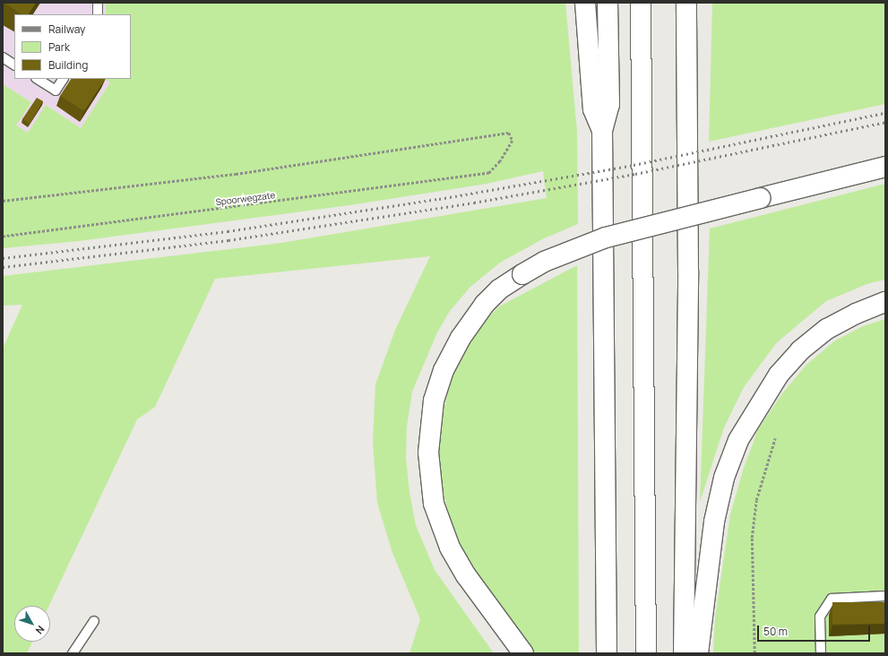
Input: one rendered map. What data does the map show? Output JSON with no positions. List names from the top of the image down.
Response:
{
  "streets": {
    "path": ["Spoorwegzate"]
  },
  "legend": ["Railway", "Park", "Building"],
  "scale_bar": "50 m",
  "north": "bottom right"
}
